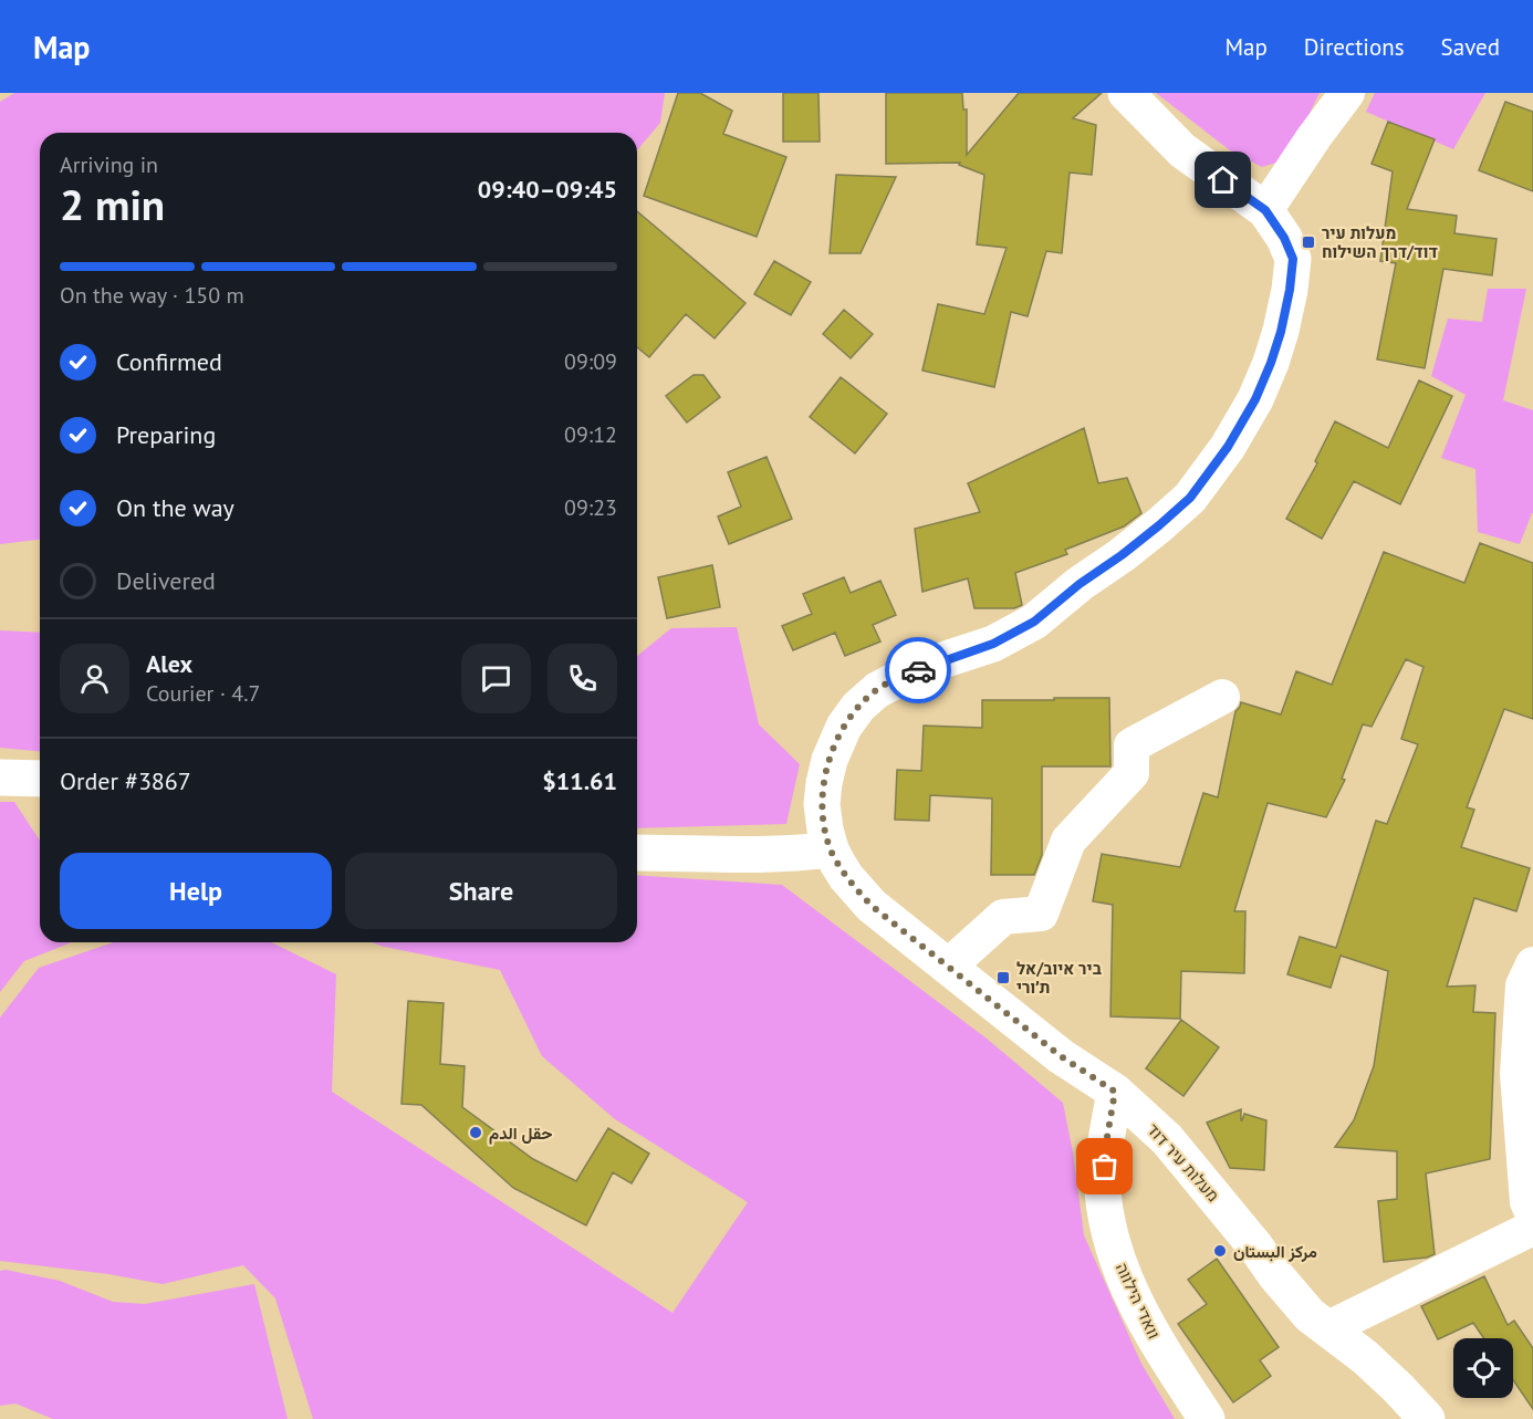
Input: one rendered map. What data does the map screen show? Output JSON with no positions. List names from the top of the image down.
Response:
{
  "streets": {
    "street": ["מעלות עיר דוד", "וואדי הילווה"]
  },
  "crossings": [
    ["מעלות עיר דוד", "וואדי הילווה"]
  ],
  "places": {
    "transit": ["מעלות עיר דוד/דרך השילוח", "ביר איוב/אל ת׳ורי"],
    "other": ["حقل الدم", "مركز البستان"]
  },
  "page": {
    "header": "Map",
    "nav": ["Map", "Directions", "Saved"],
    "heading": ["2 min", "Arriving in", "09:40–09:45"],
    "panel": [
      "Alex",
      "Courier · 4.7",
      "Order #3867",
      "$11.61"
    ],
    "bar": "On the way · 150 m",
    "list": [
      ["Confirmed", "09:09"],
      ["Preparing", "09:12"],
      ["On the way", "09:23"],
      "Delivered"
    ],
    "buttons": ["Help", "Share"]
  }
}
